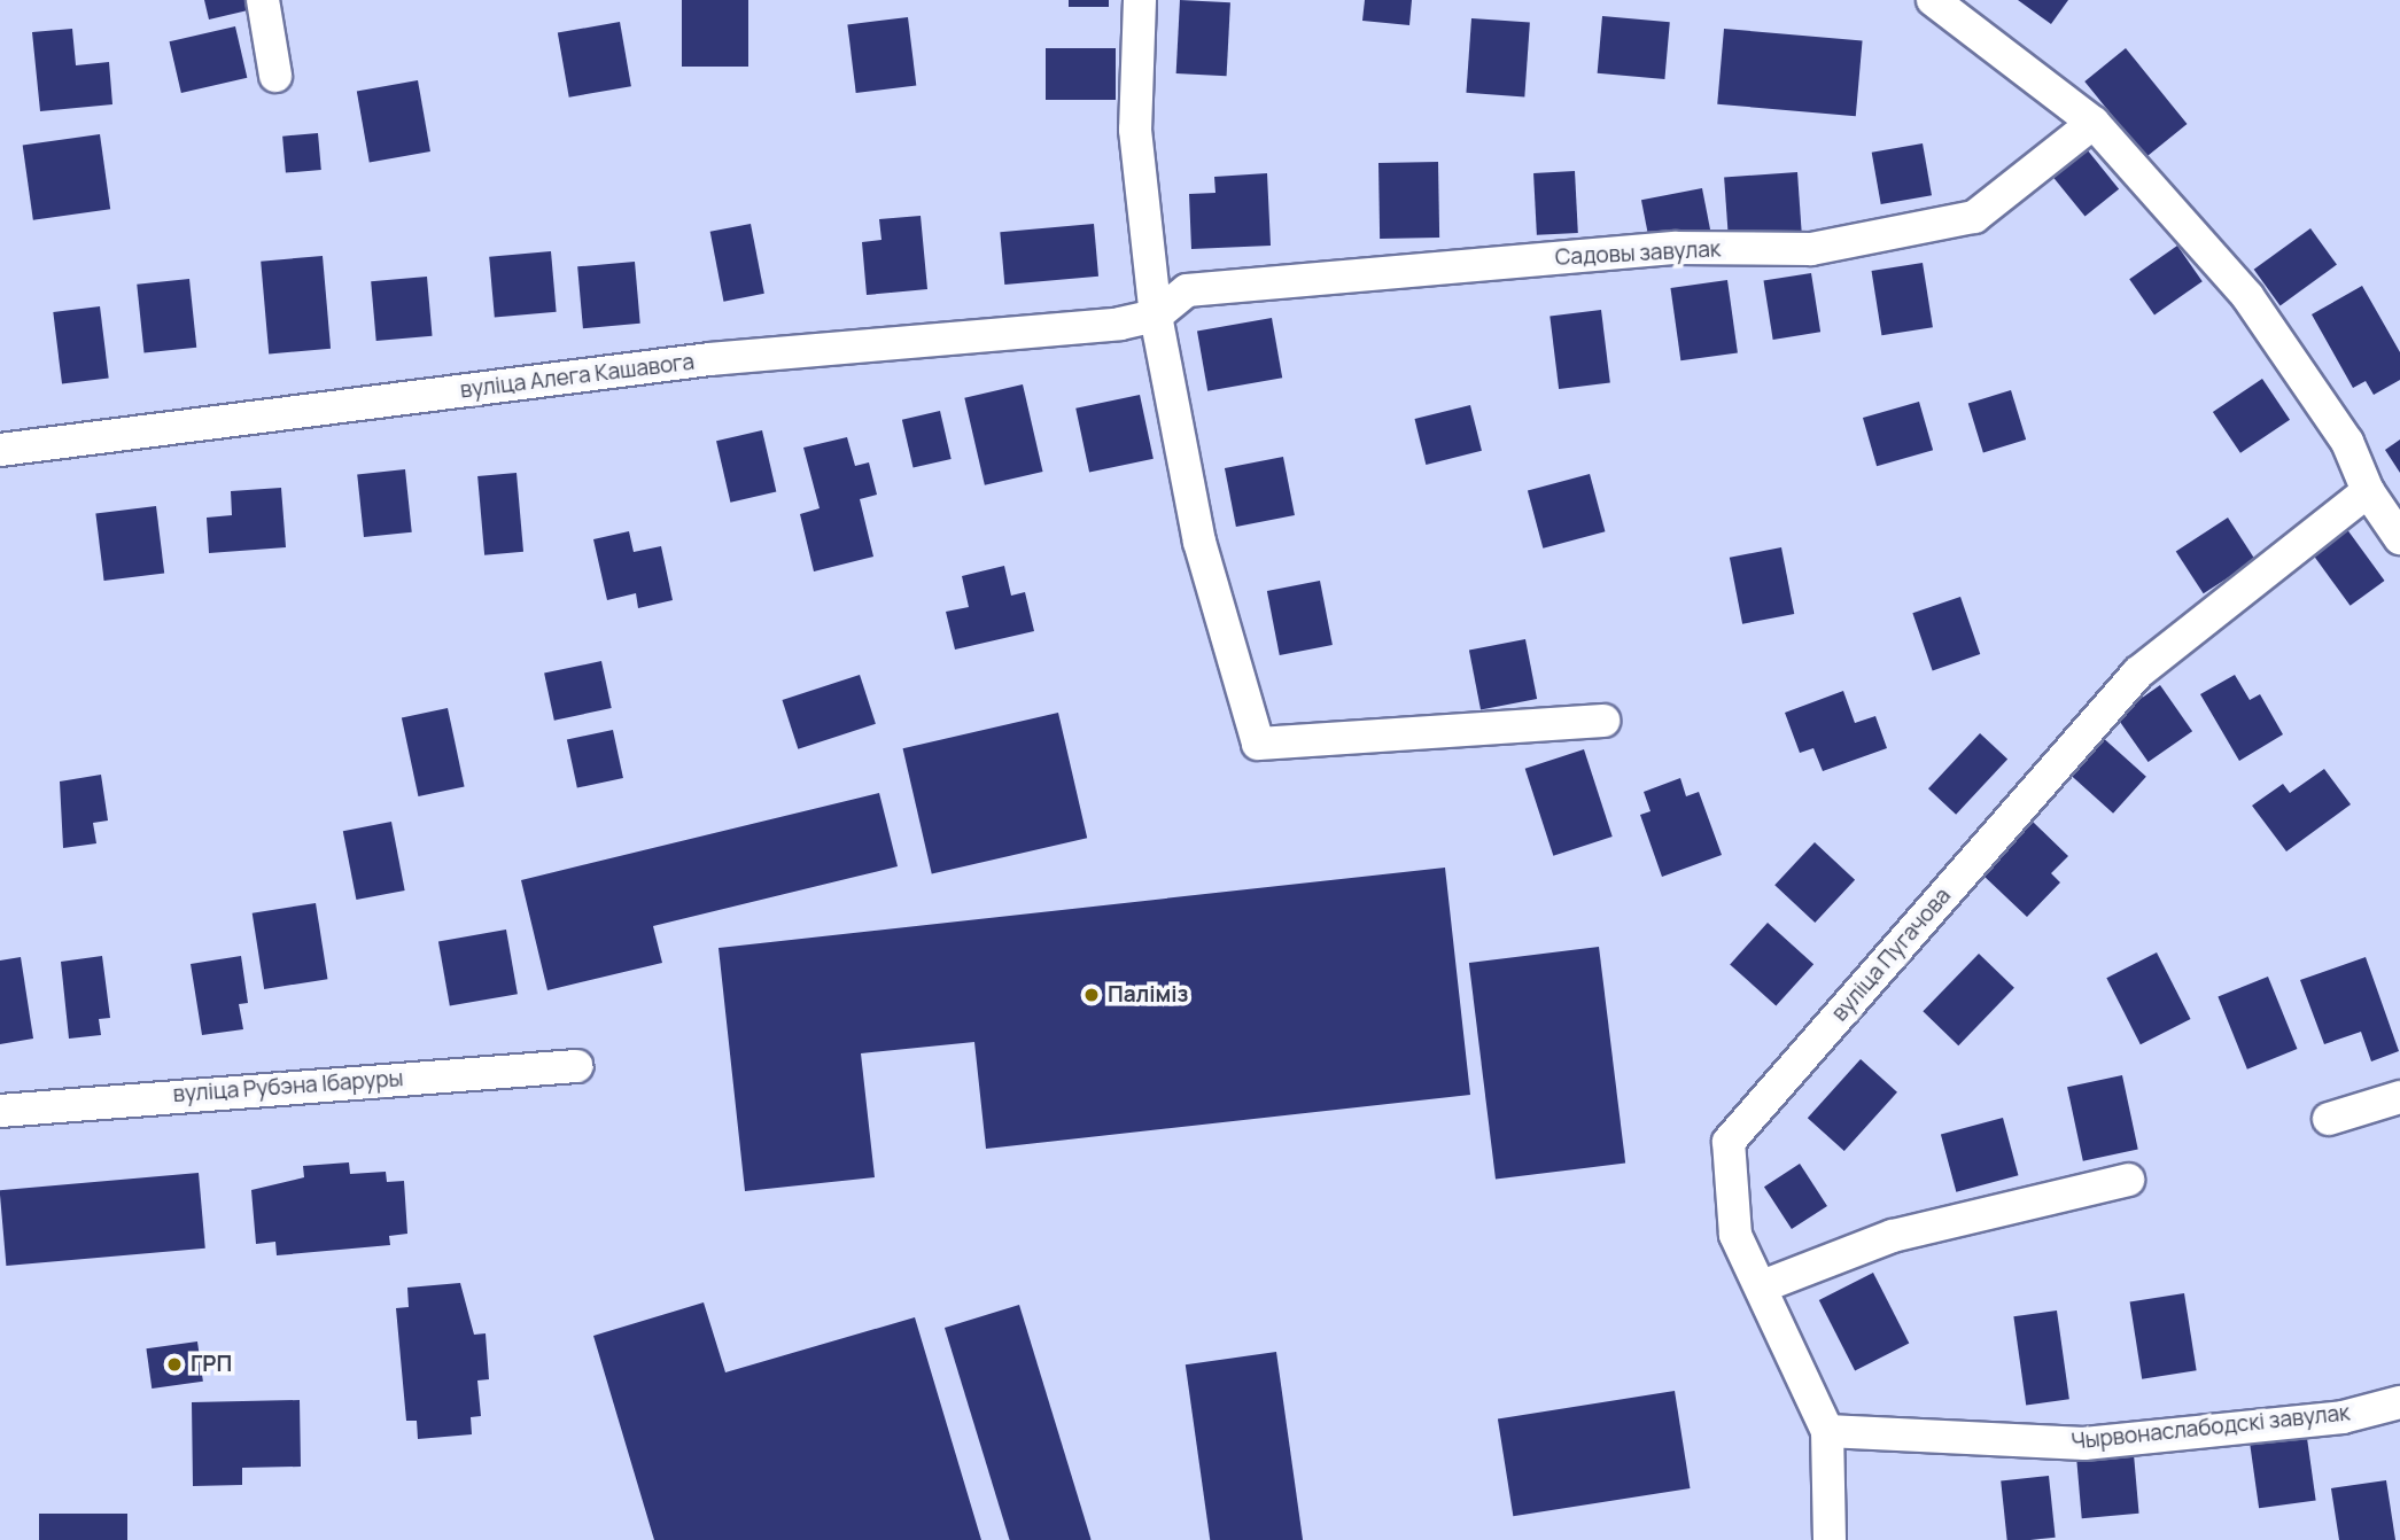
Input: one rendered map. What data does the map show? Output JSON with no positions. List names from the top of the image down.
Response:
{
  "streets": {
    "street": [
      "Садовы завулак",
      "вуліца Алега Кашавога",
      "вуліца Пугачова",
      "вуліца Рубэна Ібаруры",
      "Чырвонаслабодскі завулак"
    ]
  },
  "crossings": [
    ["Садовы завулак", "вуліца Алега Кашавога"],
    ["вуліца Пугачова", "Чырвонаслабодскі завулак"]
  ],
  "places": ["Паліміз", "ГРП"]
}
